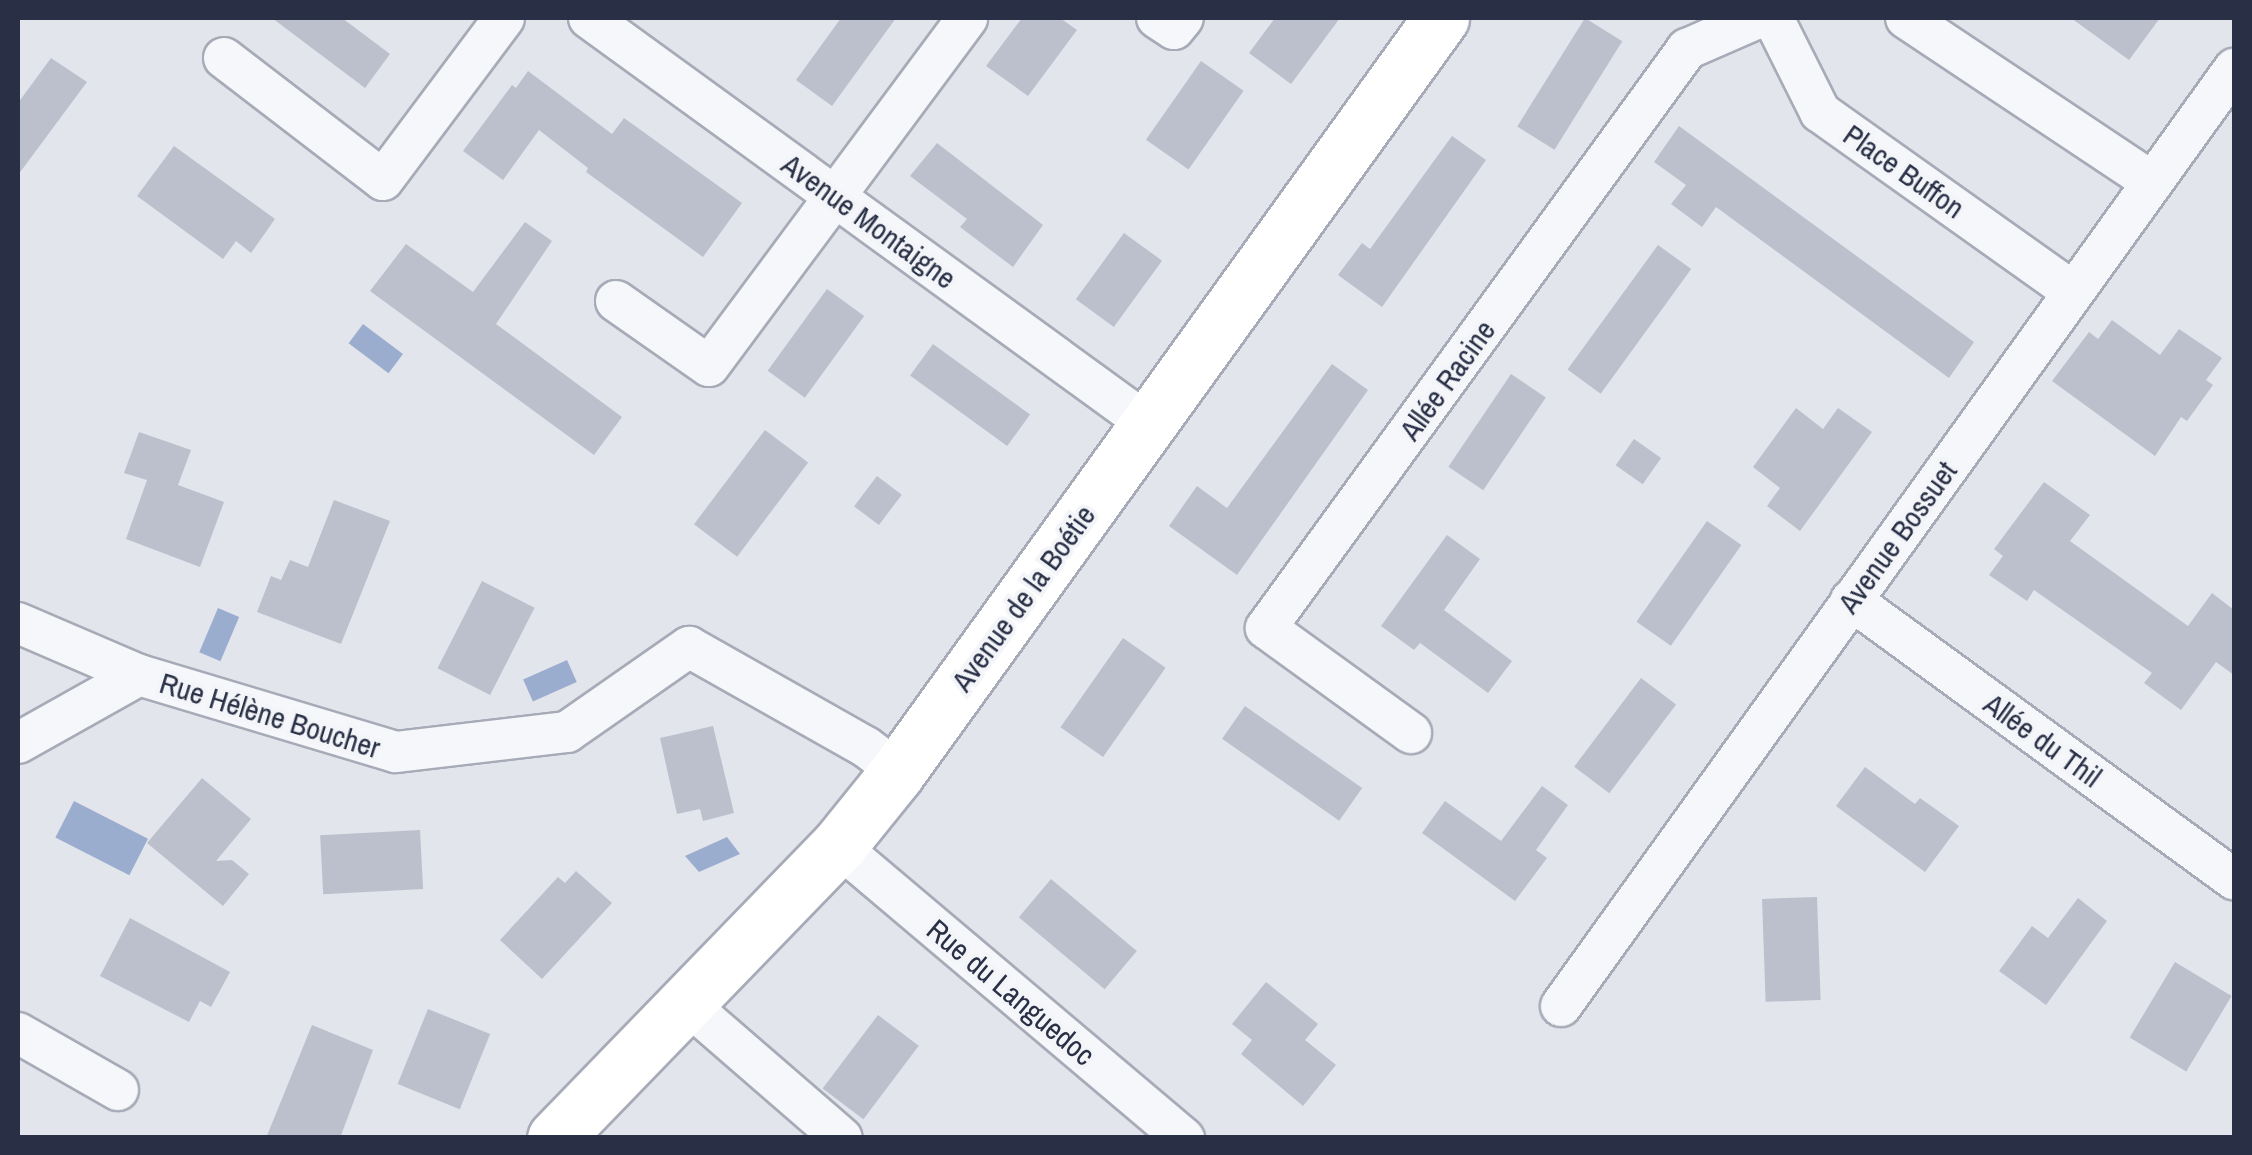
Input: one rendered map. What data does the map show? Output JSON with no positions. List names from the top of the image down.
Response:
{
  "streets": {
    "main road": ["Avenue de la Boétie"],
    "street": [
      "Place Buffon",
      "Avenue Montaigne",
      "Allée Racine",
      "Avenue Bossuet",
      "Rue Hélène Boucher",
      "Allée du Thil",
      "Rue du Languedoc"
    ]
  },
  "crossings": [
    ["Place Buffon", "Avenue Bossuet"],
    ["Avenue Montaigne", "Avenue de la Boétie"],
    ["Avenue Bossuet", "Allée du Thil"],
    ["Avenue de la Boétie", "Rue Hélène Boucher"],
    ["Avenue de la Boétie", "Rue du Languedoc"]
  ]
}
